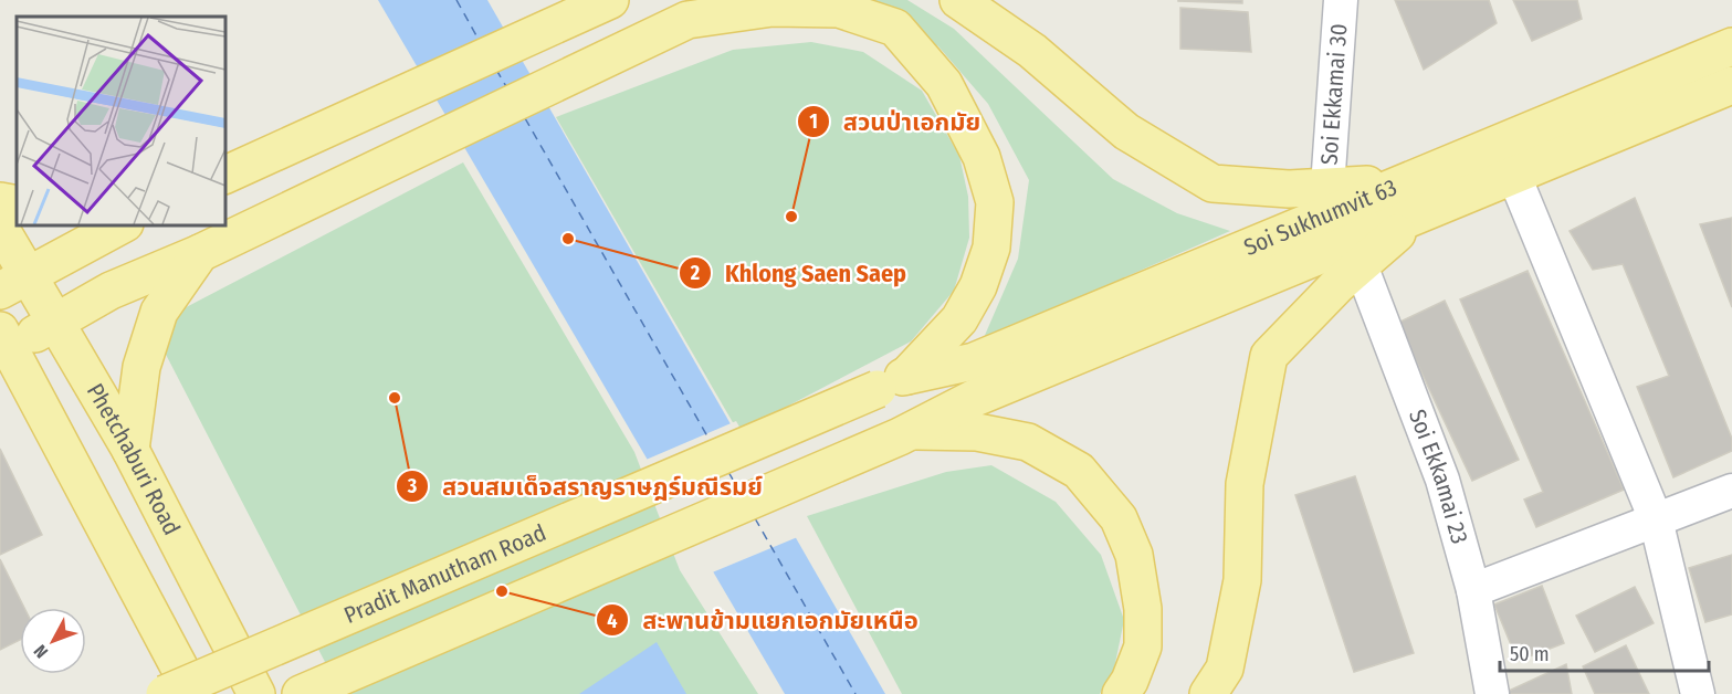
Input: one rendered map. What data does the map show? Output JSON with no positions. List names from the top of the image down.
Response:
{
  "streets": {
    "main road": ["Soi Sukhumvit 63", "Phetchaburi Road", "Pradit Manutham Road"],
    "street": ["Soi Ekkamai 30", "Soi Ekkamai 23"]
  },
  "crossings": [
    ["Soi Sukhumvit 63", "Pradit Manutham Road"]
  ],
  "places": [
    "สวนป่าเอกมัย",
    "Khlong Saen Saep",
    "สวนสมเด็จสราญราษฎร์มณีรมย์",
    "สะพานข้ามแยกเอกมัยเหนือ"
  ],
  "scale_bar": "50 m",
  "north": "bottom left"
}
